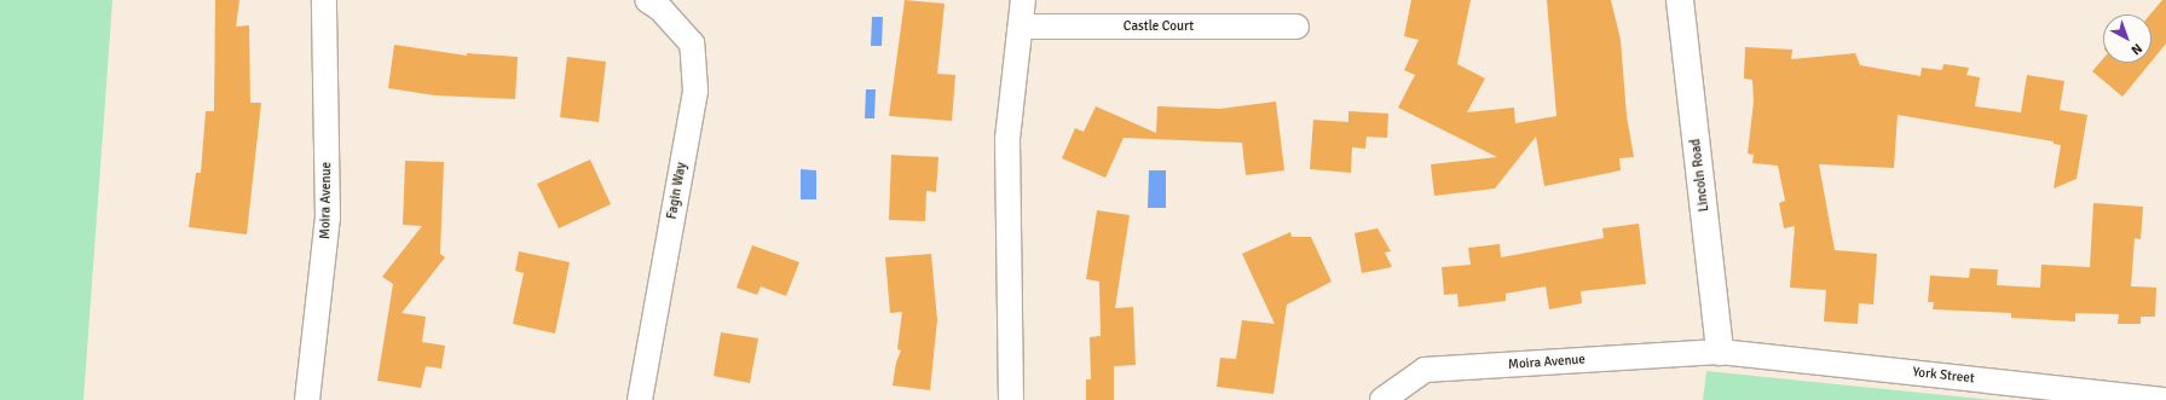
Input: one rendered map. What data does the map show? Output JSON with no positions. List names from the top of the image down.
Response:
{
  "streets": {
    "street": [
      "Castle Court",
      "Lincoln Road",
      "Fagin Way",
      "Moira Avenue",
      "York Street"
    ]
  },
  "crossings": [
    ["Lincoln Road", "Moira Avenue"],
    ["Lincoln Road", "York Street"],
    ["Moira Avenue", "York Street"]
  ],
  "north": "bottom right"
}
